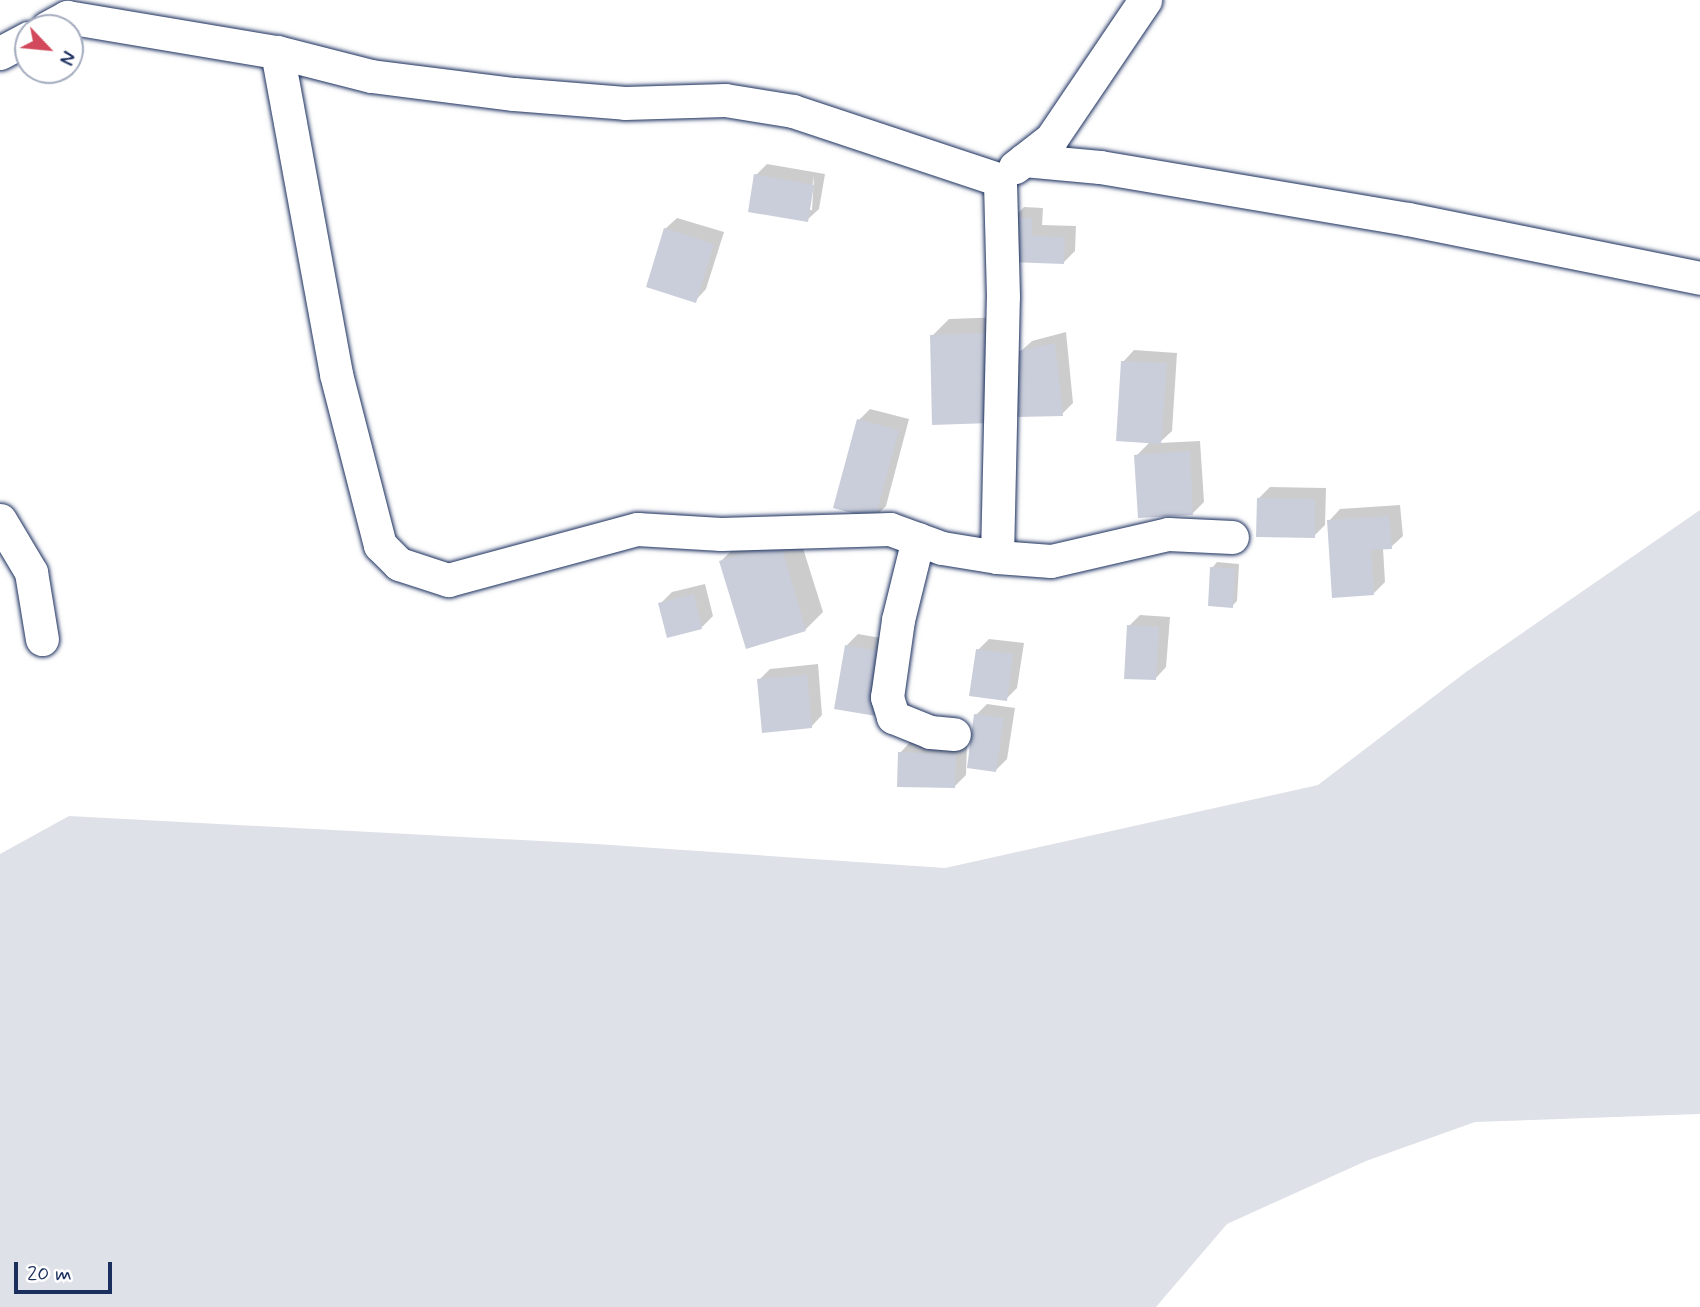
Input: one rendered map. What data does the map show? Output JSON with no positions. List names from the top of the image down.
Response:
{
  "scale_bar": "20 m",
  "north": "bottom right"
}
